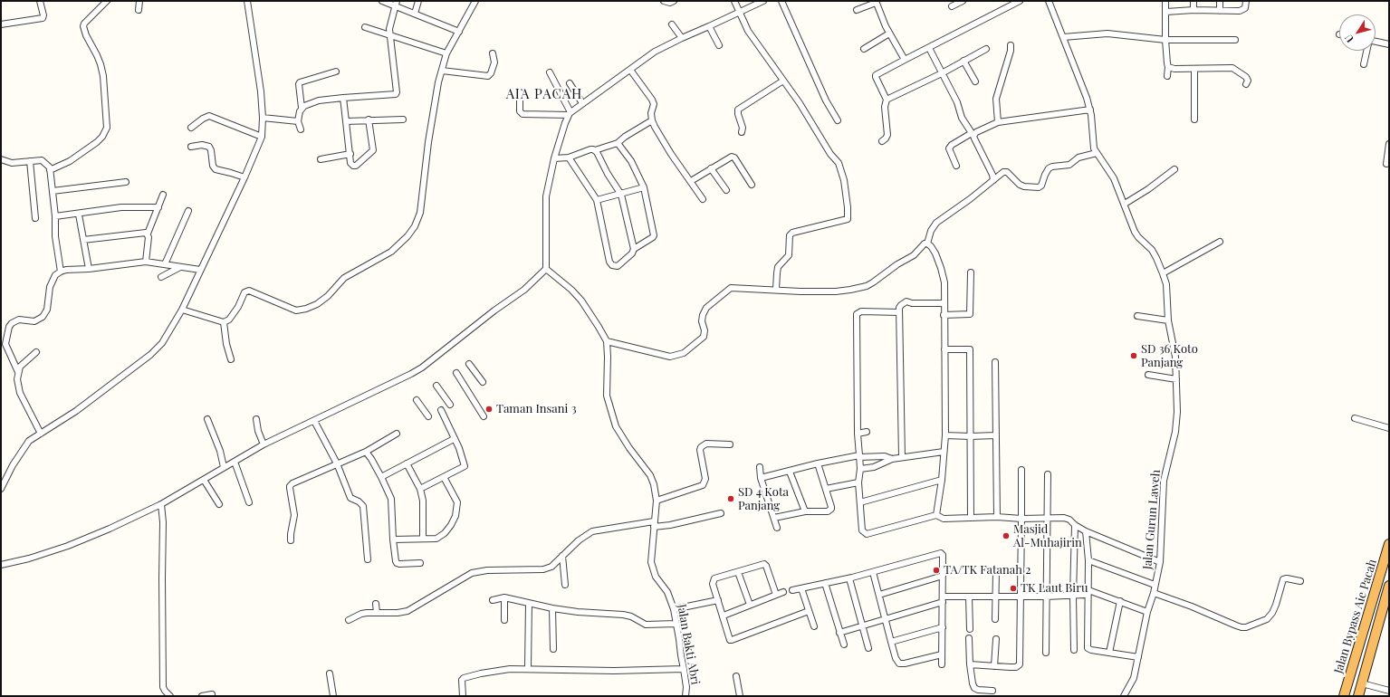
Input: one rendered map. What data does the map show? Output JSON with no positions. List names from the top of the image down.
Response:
{
  "streets": {
    "highway": ["Jalan Bypass Aie Pacah"],
    "street": ["Jalan Gurun Laweh", "Jalan Bakti Abri"]
  },
  "districts": ["AIA PACAH"],
  "places": [
    "SD 36 Koto Panjang",
    "Taman Insani 3",
    "SD 4 Kota Panjang",
    "Masjid Al-Muhajirin",
    "TA/TK Fatanah 2",
    "TK Laut Biru"
  ],
  "north": "bottom left"
}
